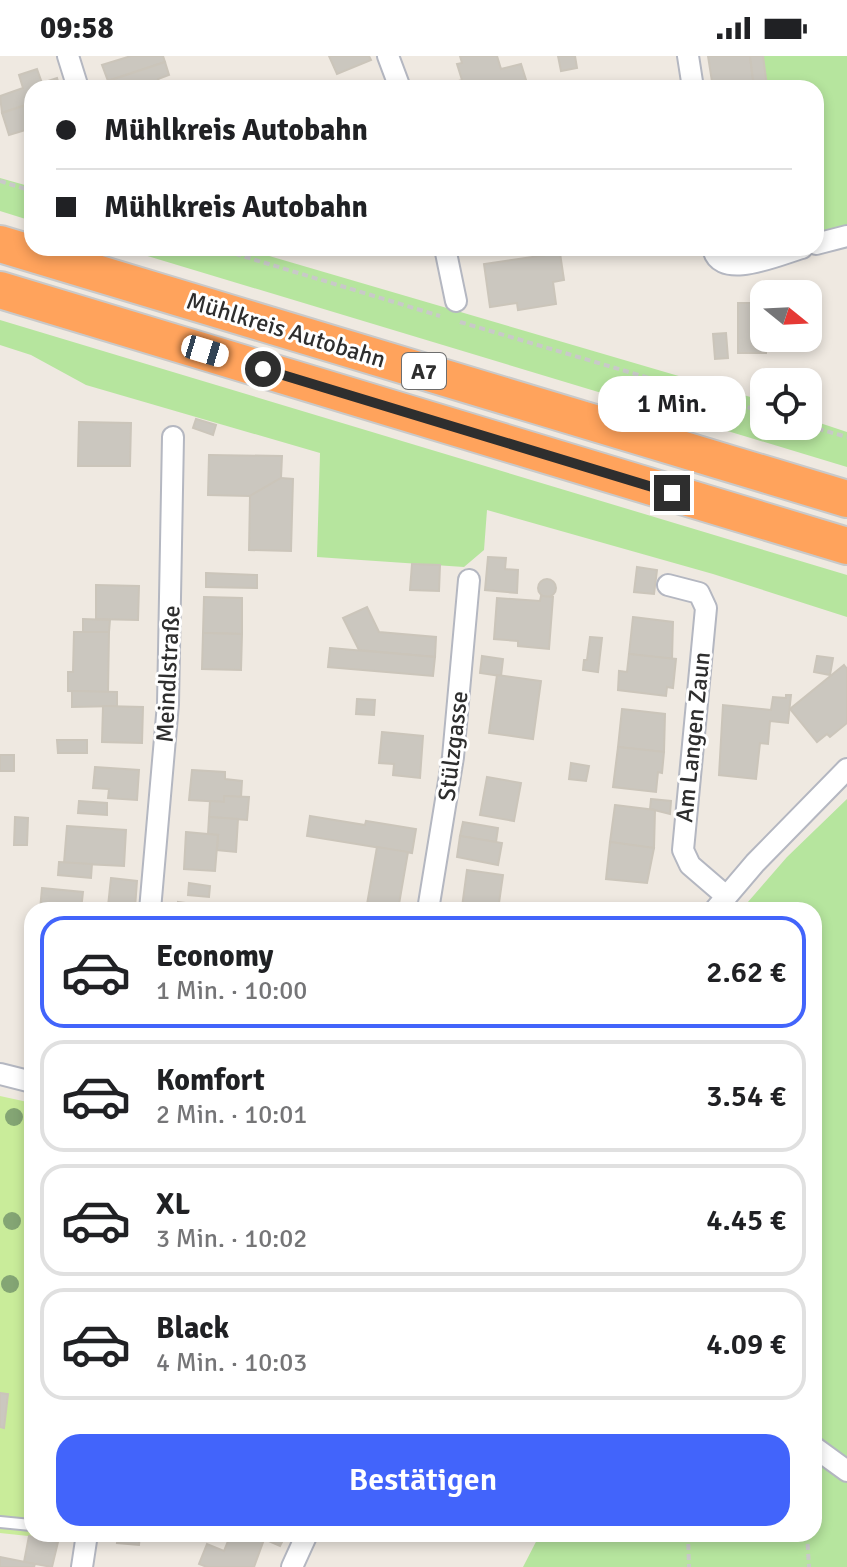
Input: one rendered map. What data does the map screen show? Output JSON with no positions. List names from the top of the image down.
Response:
{
  "streets": {
    "highway": ["Mühlkreis Autobahn", "A7"],
    "street": ["Meindlstraße", "Am Langen Zaun", "Stülzgasse"]
  },
  "north": "right",
  "page": {
    "status": "09:58",
    "banner": ["Mühlkreis Autobahn", "Mühlkreis Autobahn"],
    "bubble": "1 Min.",
    "list": [
      {
        "name": "Economy",
        "note": "1 Min. · 10:00",
        "value": "2.62 €"
      },
      {
        "name": "Komfort",
        "note": "2 Min. · 10:01",
        "value": "3.54 €"
      },
      {
        "name": "XL",
        "note": "3 Min. · 10:02",
        "value": "4.45 €"
      },
      {
        "name": "Black",
        "note": "4 Min. · 10:03",
        "value": "4.09 €"
      }
    ],
    "buttons": "Bestätigen"
  }
}
